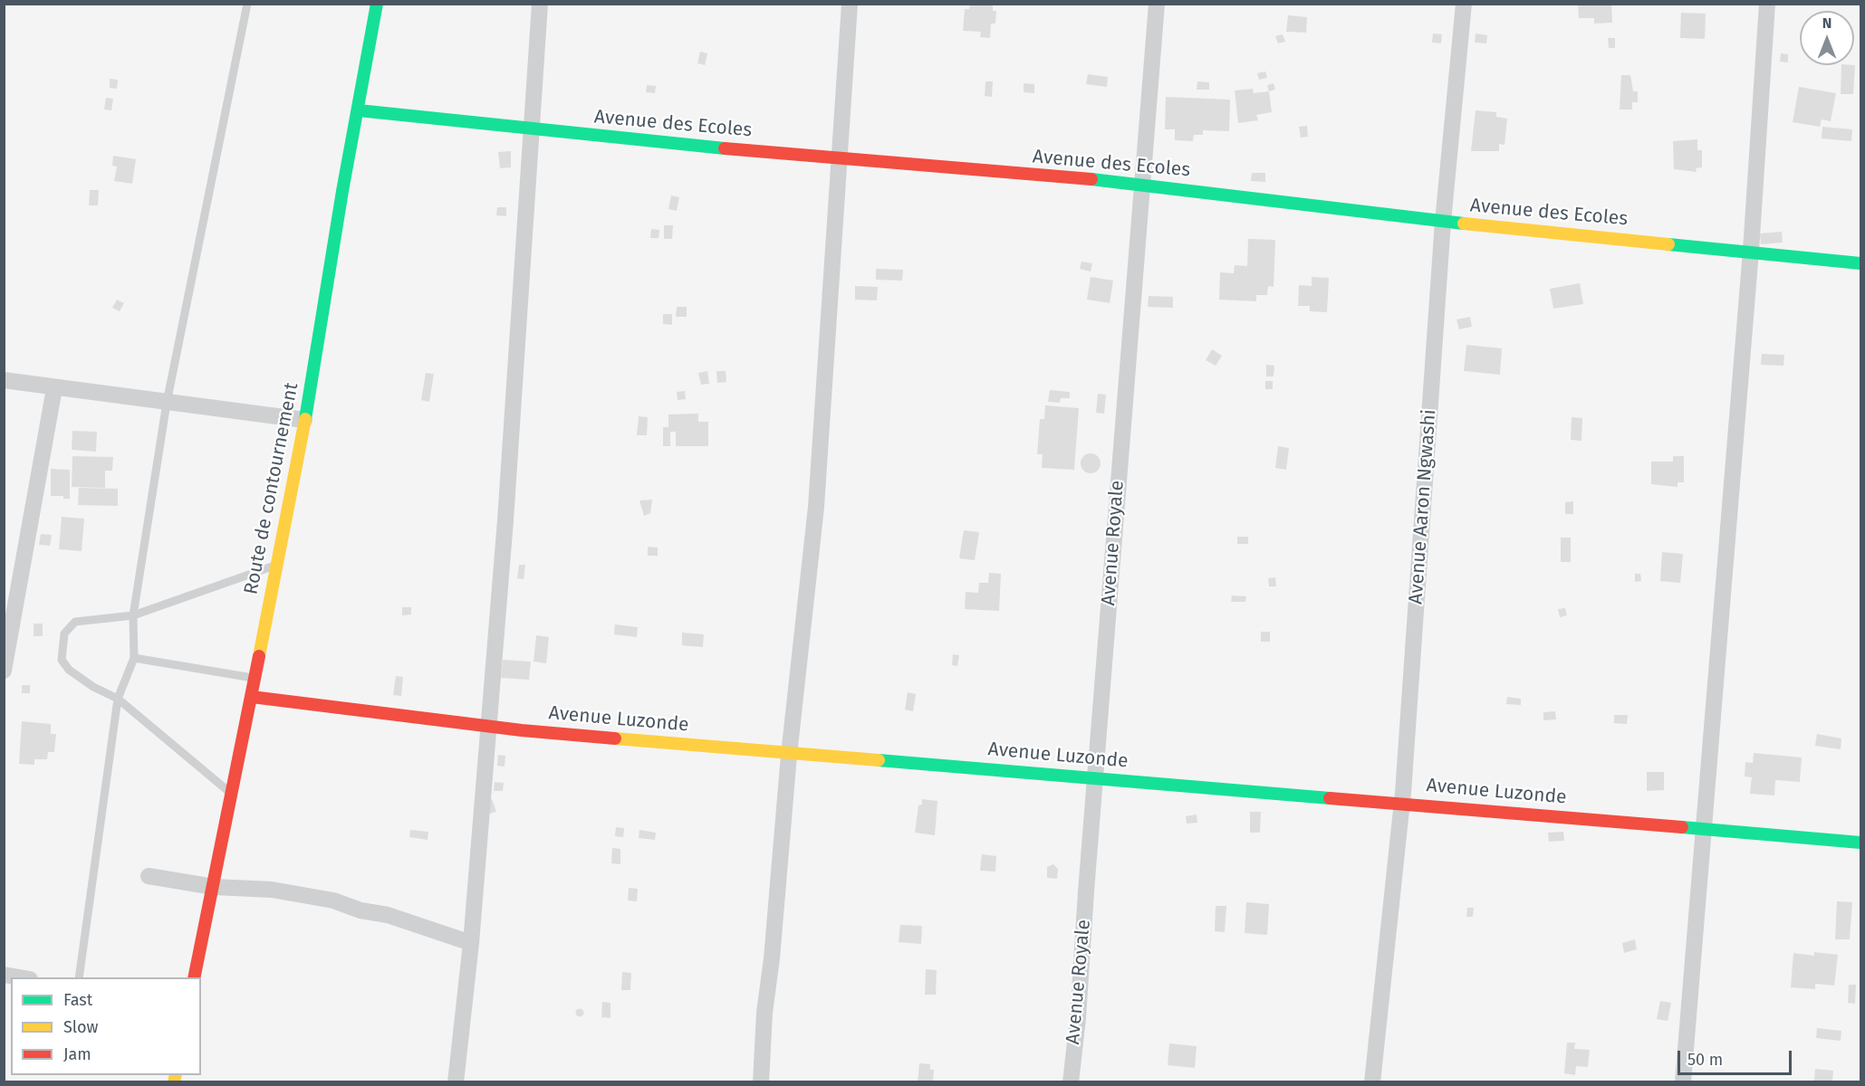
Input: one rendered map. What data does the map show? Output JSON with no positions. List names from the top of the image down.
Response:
{
  "streets": {
    "street": [
      "Avenue des Ecoles",
      "Route de contournement",
      "Avenue Aaron Ngwashi",
      "Avenue Royale",
      "Avenue Luzonde"
    ]
  },
  "crossings": [
    ["Avenue des Ecoles", "Route de contournement"],
    ["Avenue des Ecoles", "Avenue Aaron Ngwashi"],
    ["Avenue des Ecoles", "Avenue Royale"],
    ["Route de contournement", "Avenue Luzonde"],
    ["Avenue Aaron Ngwashi", "Avenue Luzonde"],
    ["Avenue Royale", "Avenue Luzonde"]
  ],
  "legend": ["Fast", "Slow", "Jam"],
  "scale_bar": "50 m",
  "north": "top"
}
